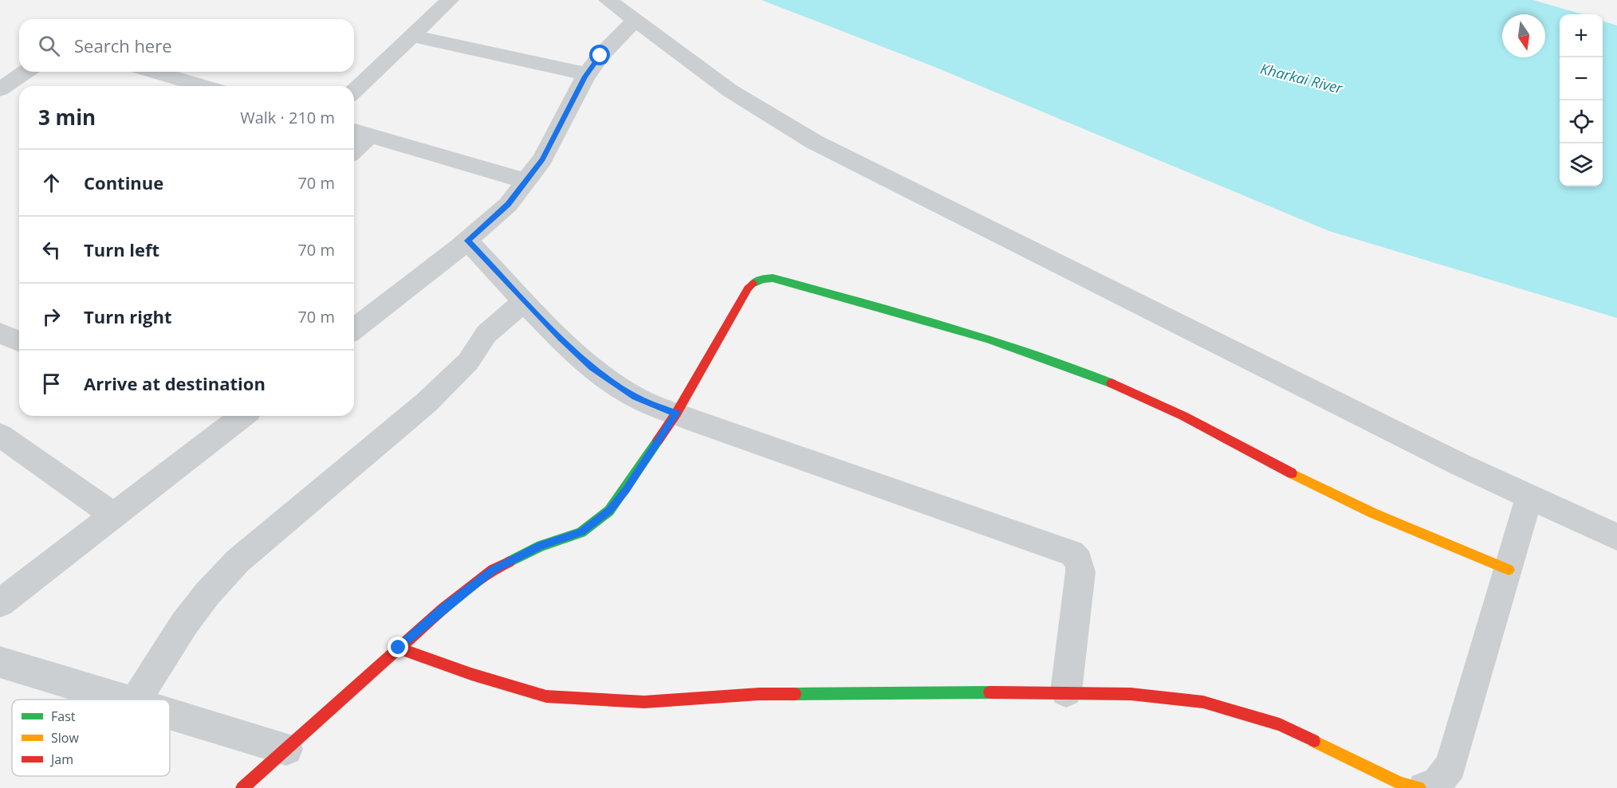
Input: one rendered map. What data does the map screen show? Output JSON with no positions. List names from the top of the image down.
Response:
{
  "water": ["Kharkai River"],
  "legend": ["Fast", "Slow", "Jam"],
  "north": "bottom",
  "page": {
    "map_buttons": ["+", "−"],
    "search": "Search here",
    "heading": ["3 min", "Walk · 210 m"],
    "list": [
      ["Continue", "70 m"],
      ["Turn left", "70 m"],
      ["Turn right", "70 m"],
      "Arrive at destination"
    ]
  }
}
